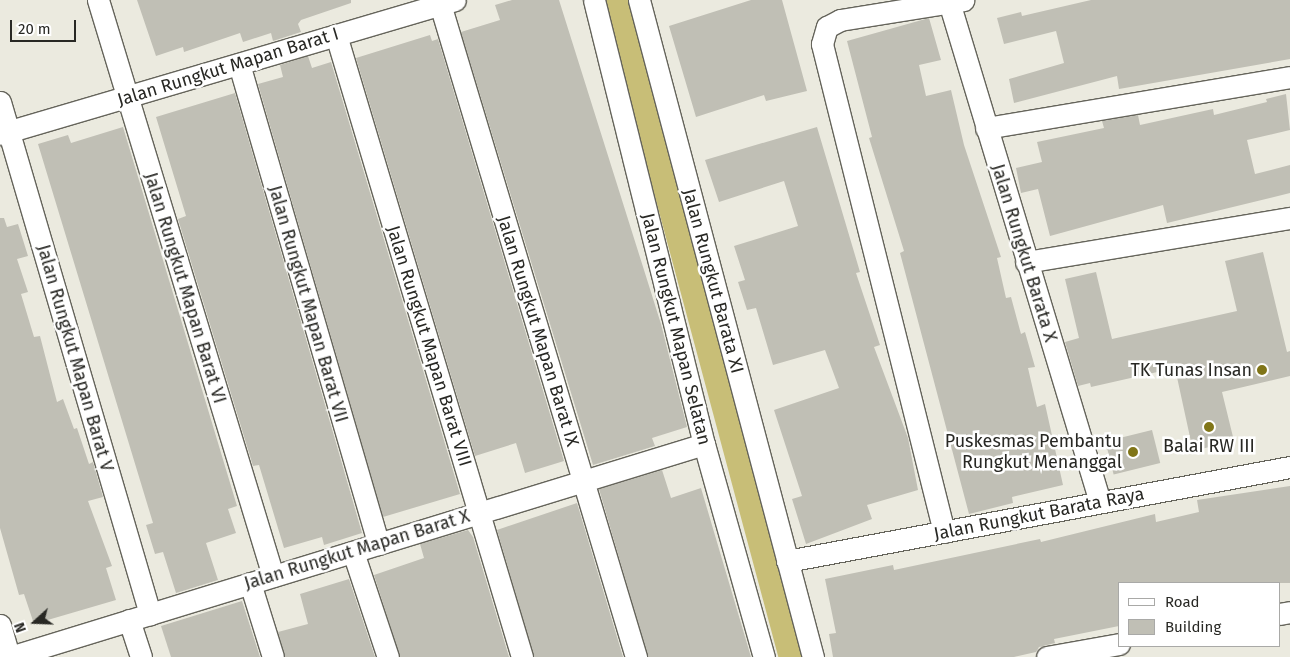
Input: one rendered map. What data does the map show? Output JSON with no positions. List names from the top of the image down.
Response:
{
  "streets": {
    "street": [
      "Jalan Rungkut Mapan Barat I",
      "Jalan Rungkut Barata X",
      "Jalan Rungkut Barata XI",
      "Jalan Rungkut Mapan Barat VI",
      "Jalan Rungkut Mapan Barat VII",
      "Jalan Rungkut Mapan Selatan",
      "Jalan Rungkut Mapan Barat IX",
      "Jalan Rungkut Mapan Barat VIII",
      "Jalan Rungkut Mapan Barat V",
      "Jalan Rungkut Barata Raya",
      "Jalan Rungkut Mapan Barat X"
    ]
  },
  "crossings": [
    ["Jalan Rungkut Mapan Barat I", "Jalan Rungkut Mapan Barat VI"],
    ["Jalan Rungkut Mapan Barat I", "Jalan Rungkut Mapan Barat VII"],
    ["Jalan Rungkut Mapan Barat I", "Jalan Rungkut Mapan Barat IX"],
    ["Jalan Rungkut Mapan Barat I", "Jalan Rungkut Mapan Barat VIII"],
    ["Jalan Rungkut Mapan Barat I", "Jalan Rungkut Mapan Barat V"],
    ["Jalan Rungkut Barata X", "Jalan Rungkut Barata Raya"],
    ["Jalan Rungkut Barata XI", "Jalan Rungkut Barata Raya"],
    ["Jalan Rungkut Mapan Barat VI", "Jalan Rungkut Mapan Barat X"],
    ["Jalan Rungkut Mapan Barat VII", "Jalan Rungkut Mapan Barat X"],
    ["Jalan Rungkut Mapan Selatan", "Jalan Rungkut Mapan Barat X"],
    ["Jalan Rungkut Mapan Barat IX", "Jalan Rungkut Mapan Barat X"],
    ["Jalan Rungkut Mapan Barat VIII", "Jalan Rungkut Mapan Barat X"],
    ["Jalan Rungkut Mapan Barat V", "Jalan Rungkut Mapan Barat X"]
  ],
  "places": ["TK Tunas Insan", "Balai RW III", "Puskesmas Pembantu Rungkut Menanggal"],
  "legend": ["Road", "Building"],
  "scale_bar": "20 m",
  "north": "left"
}
